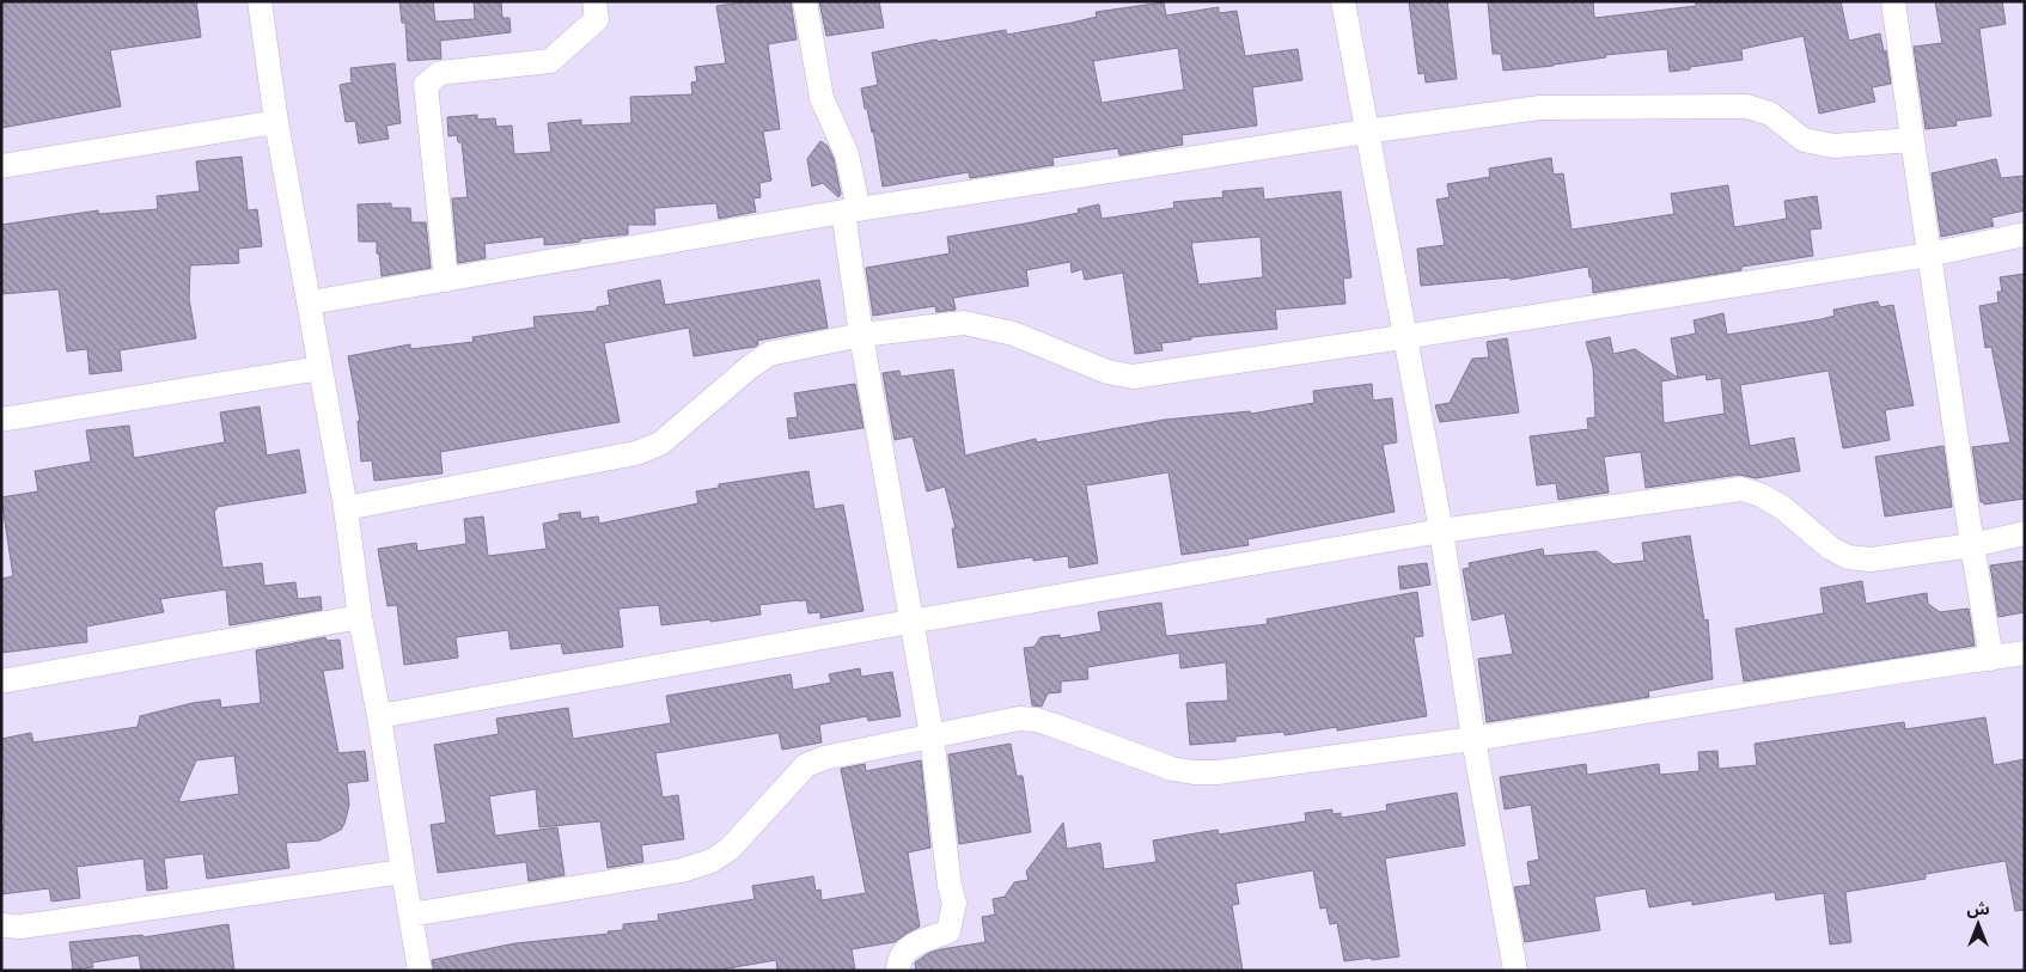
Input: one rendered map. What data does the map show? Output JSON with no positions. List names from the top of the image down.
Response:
{
  "north": "top"
}
